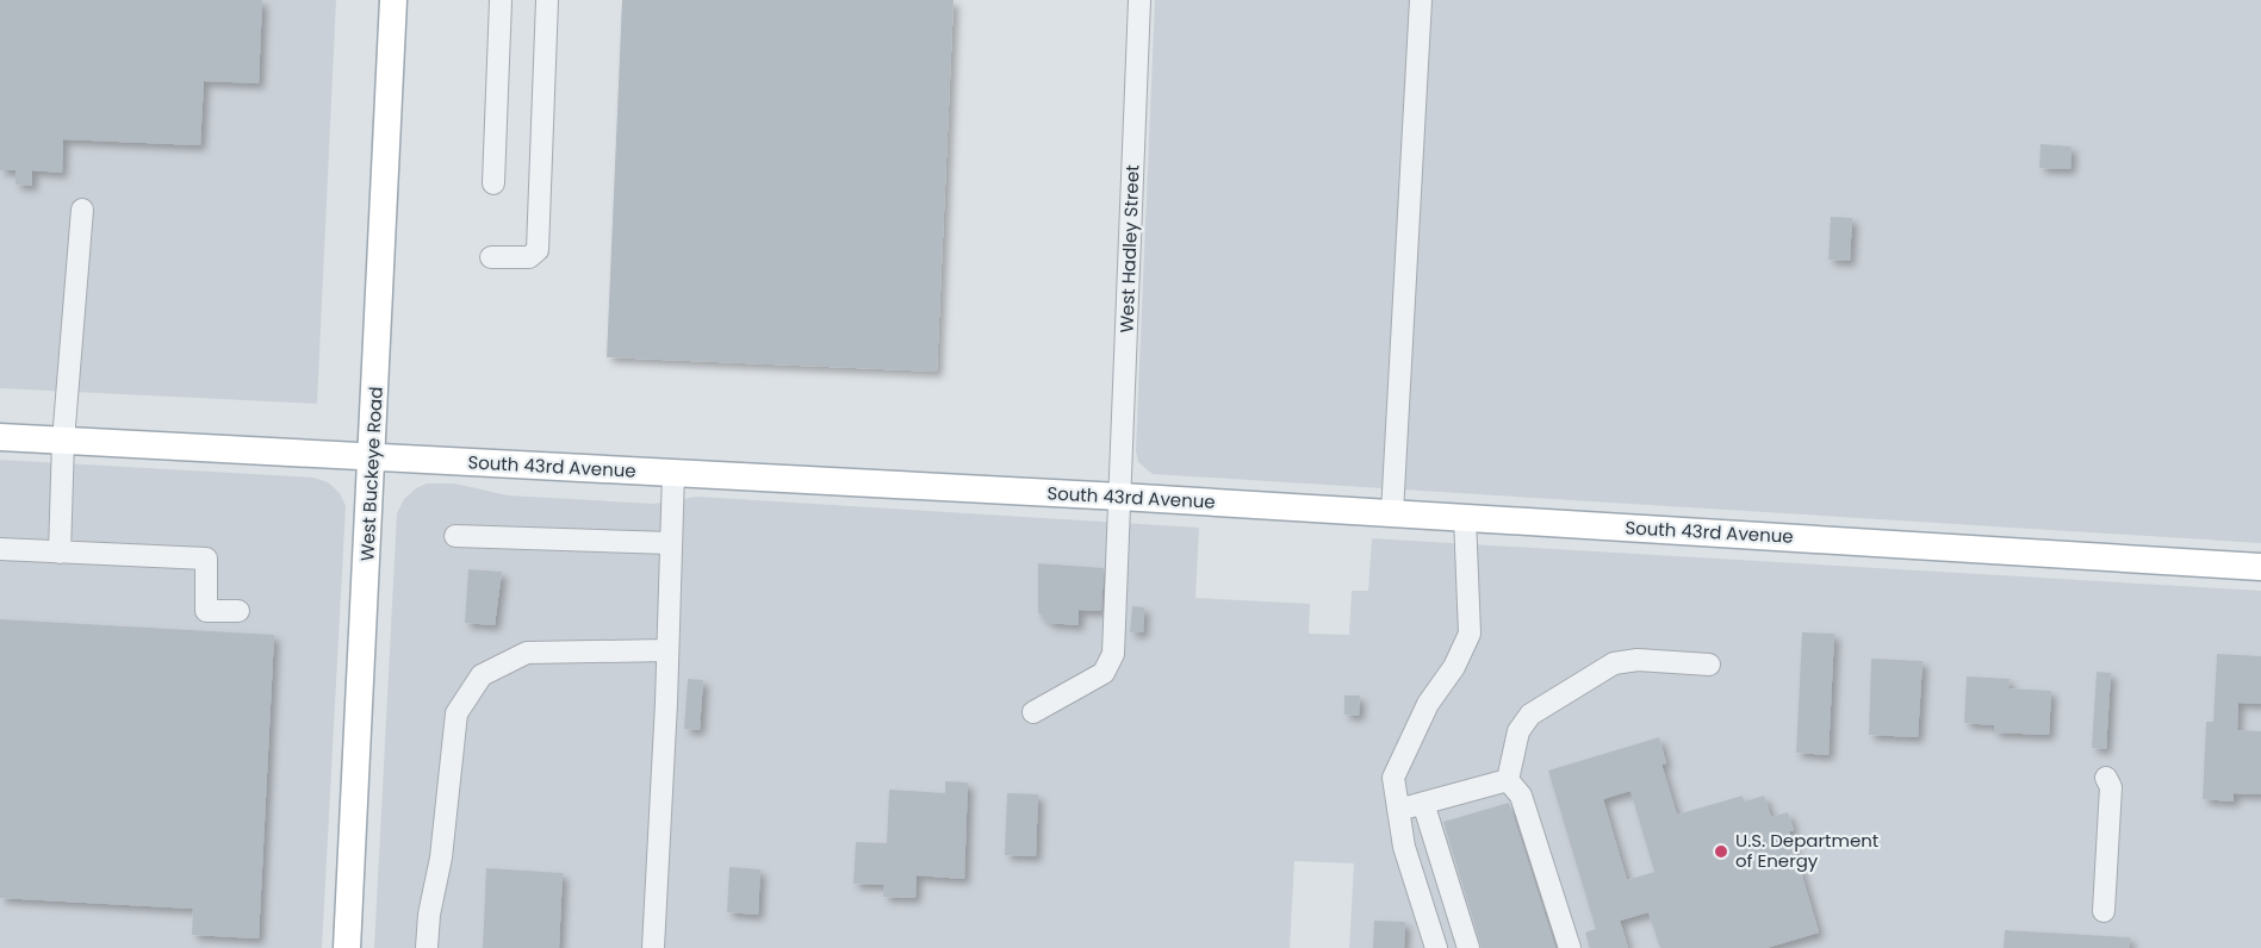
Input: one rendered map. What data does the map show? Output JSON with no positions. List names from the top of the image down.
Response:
{
  "streets": {
    "main road": ["South 43rd Avenue", "West Buckeye Road"],
    "street": ["West Hadley Street"]
  },
  "crossings": [
    ["West Hadley Street", "South 43rd Avenue"],
    ["South 43rd Avenue", "West Buckeye Road"]
  ],
  "places": ["U.S. Department of Energy"]
}
